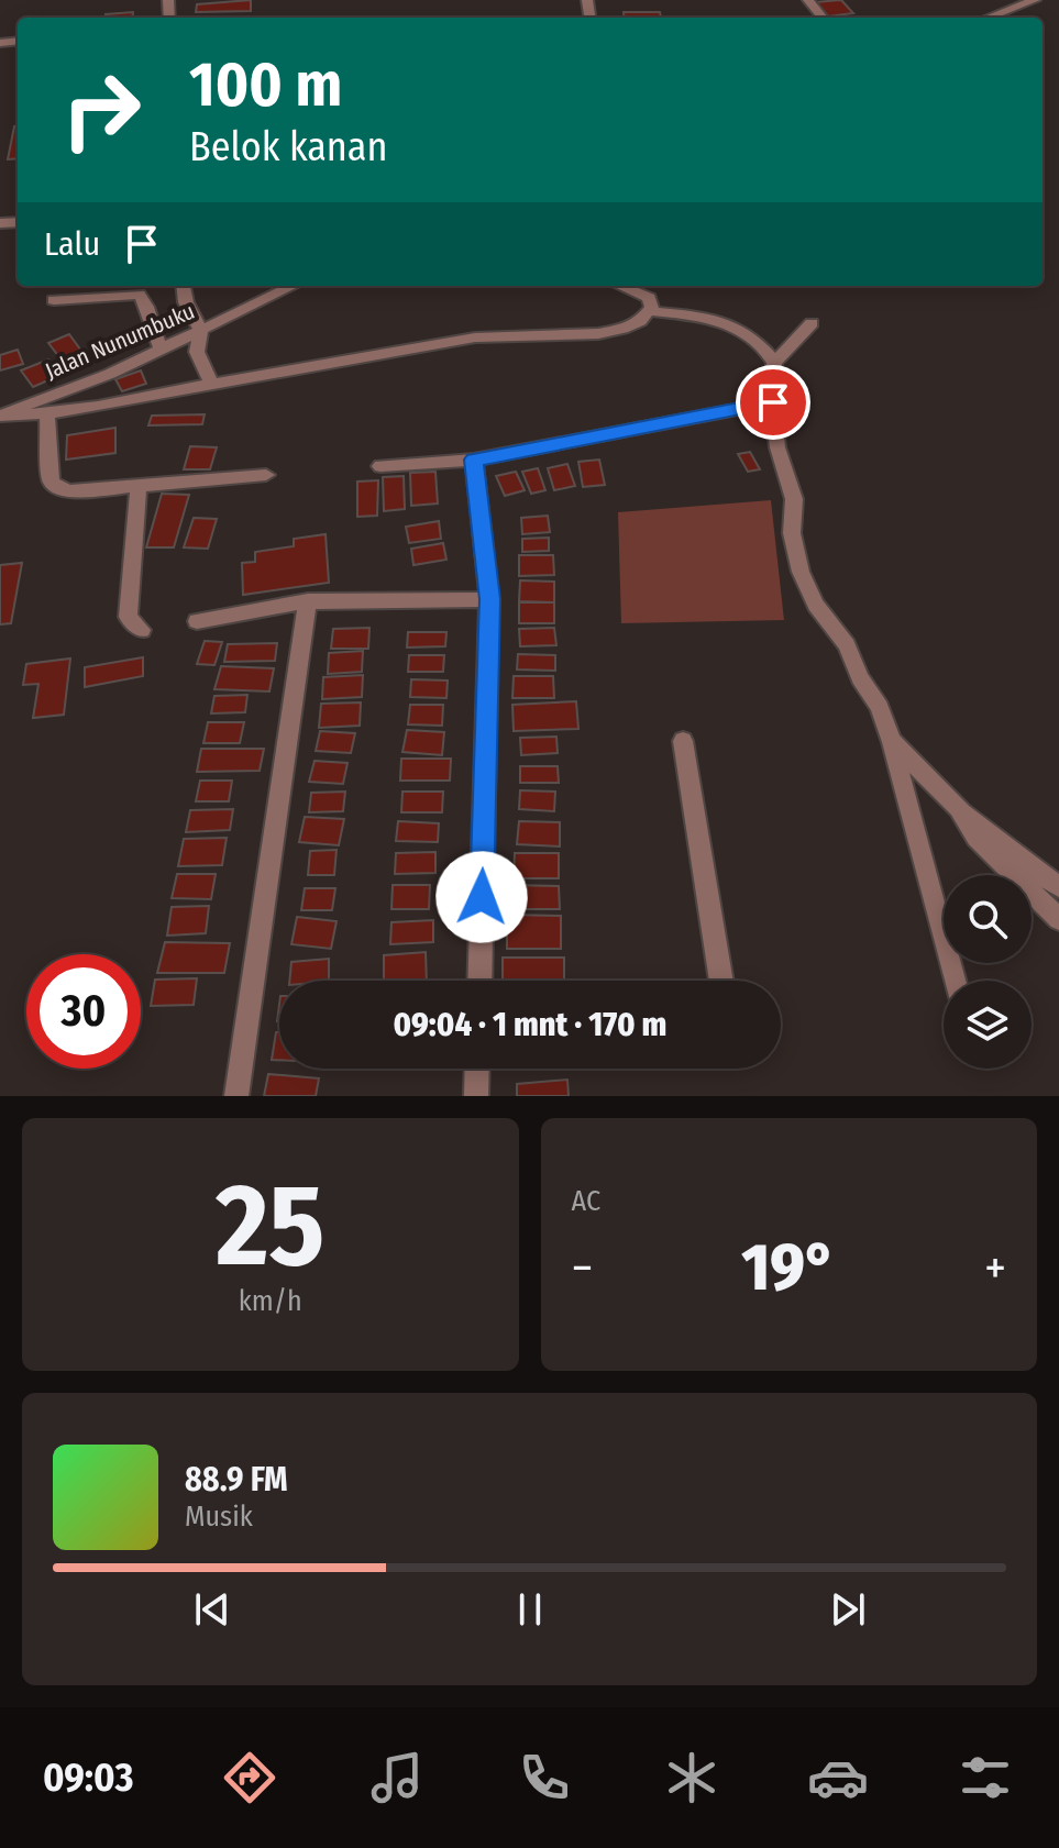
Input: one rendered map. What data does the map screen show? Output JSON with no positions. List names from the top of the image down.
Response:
{
  "streets": {
    "street": ["Jalan Nunumbuku"]
  },
  "page": {
    "turn": ["100 m", "Belok kanan"],
    "then": "Lalu",
    "limit": "30",
    "trip": "09:04 · 1 mnt · 170 m",
    "tile": [
      ["25", "km/h"],
      "AC"
    ],
    "heat": ["−", "19°", "+"],
    "song": ["88.9 FM", "Musik"],
    "tabs": "09:03"
  }
}
